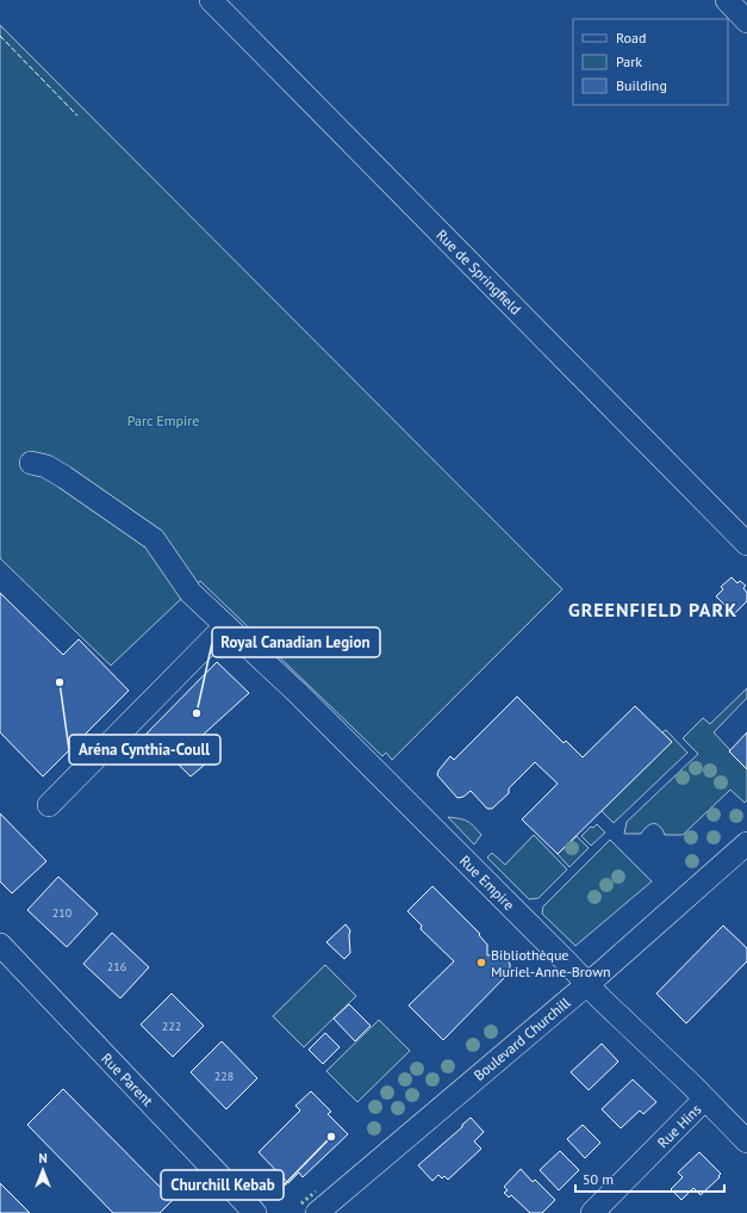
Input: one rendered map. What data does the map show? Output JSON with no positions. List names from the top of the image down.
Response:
{
  "streets": {
    "street": [
      "Rue de Springfield",
      "Rue Empire",
      "Boulevard Churchill",
      "Rue Parent",
      "Rue Hins"
    ]
  },
  "crossings": [
    ["Rue Empire", "Boulevard Churchill"],
    ["Rue Empire", "Rue Hins"]
  ],
  "districts": ["GREENFIELD PARK"],
  "parks": ["Parc Empire"],
  "places": [
    "Aréna Cynthia-Coull",
    "Royal Canadian Legion",
    "Bibliothèque Muriel-Anne-Brown",
    "Churchill Kebab"
  ],
  "house_numbers": [
    "210",
    "216",
    "222",
    "228"
  ],
  "legend": ["Road", "Park", "Building"],
  "scale_bar": "50 m",
  "north": "top"
}
